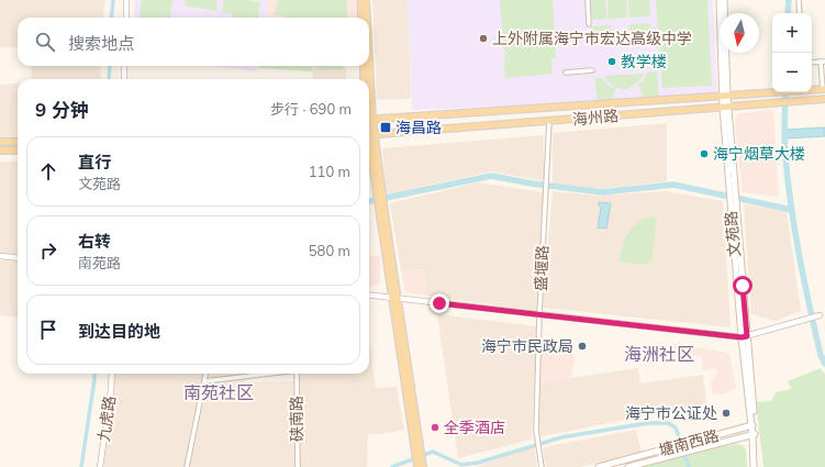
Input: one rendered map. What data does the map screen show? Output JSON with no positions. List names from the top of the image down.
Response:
{
  "streets": {
    "main road": ["海州路", "文苑路", "塘南西路"],
    "street": ["盛堰路", "九虎路", "硖南路"]
  },
  "crossings": [
    ["海州路", "文苑路"],
    ["海州路", "盛堰路"],
    ["文苑路", "塘南西路"]
  ],
  "districts": ["海洲社区", "南苑社区"],
  "places": {
    "other": [
      "上外附属海宁市宏达高级中学",
      "教学楼",
      "海宁烟草大楼",
      "海宁市民政局",
      "海宁市公证处",
      "全季酒店"
    ],
    "transit": ["海昌路"]
  },
  "north": "bottom",
  "page": {
    "map_buttons": ["+", "−"],
    "search": "搜索地点",
    "heading": ["9 分钟", "步行 · 690 m"],
    "list": [
      ["直行", "文苑路", "110 m"],
      ["右转", "南苑路", "580 m"],
      "到达目的地"
    ]
  }
}
